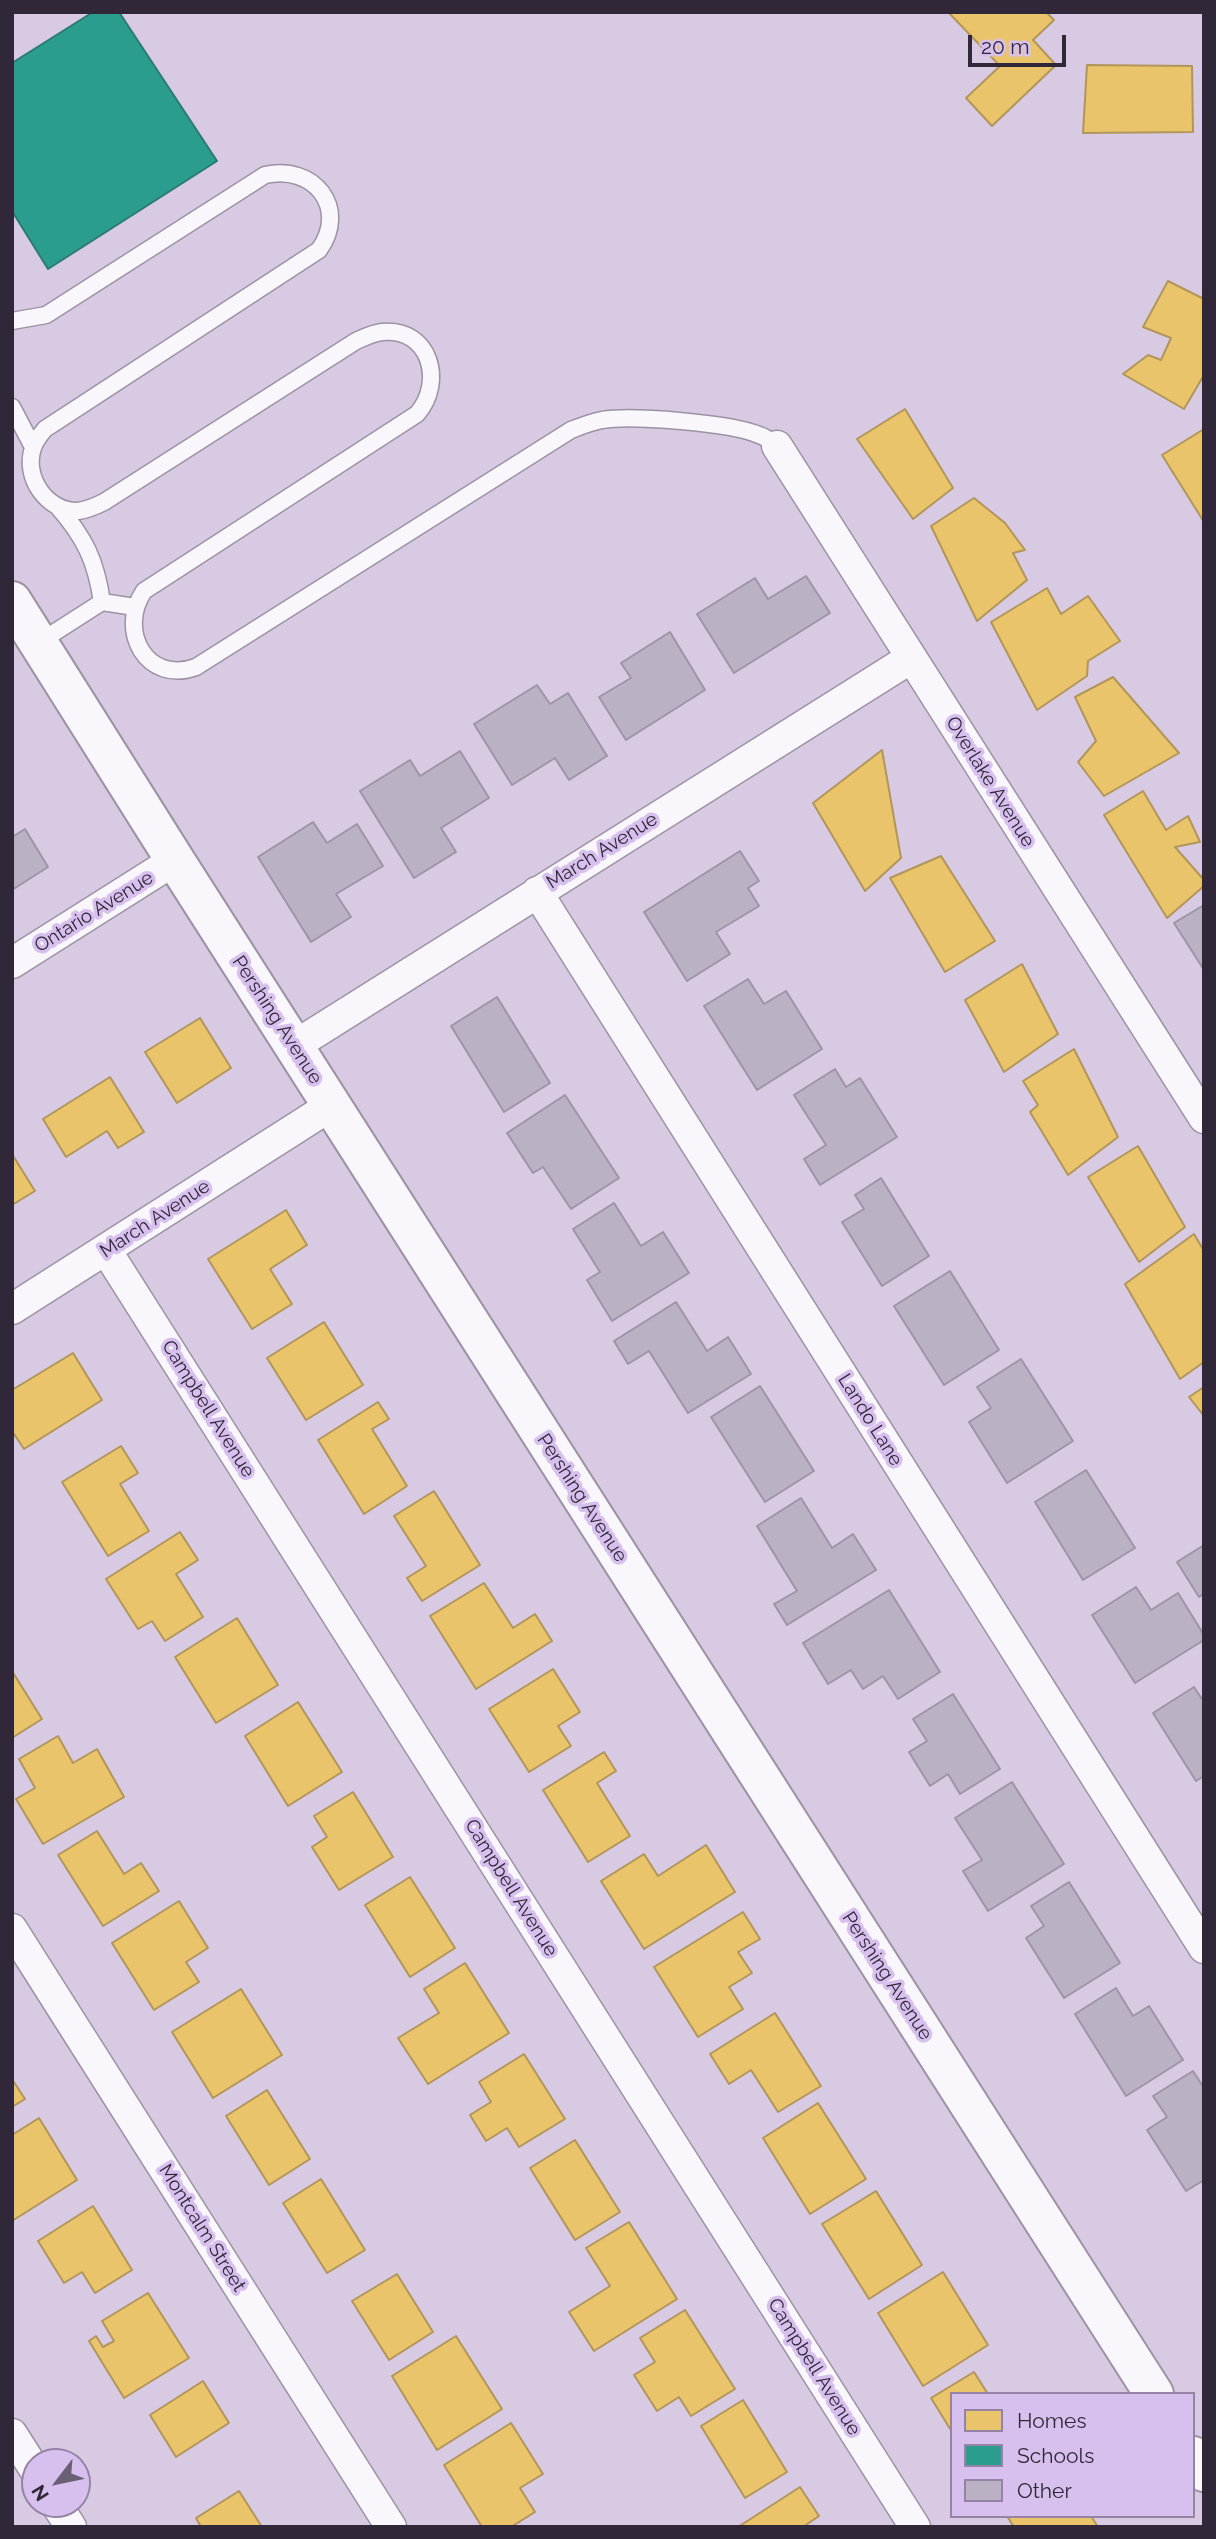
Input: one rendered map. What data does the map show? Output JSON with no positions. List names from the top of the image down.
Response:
{
  "streets": {
    "street": [
      "Overlake Avenue",
      "March Avenue",
      "Ontario Avenue",
      "Pershing Avenue",
      "Campbell Avenue",
      "Lando Lane",
      "Montcalm Street"
    ]
  },
  "crossings": [
    ["Overlake Avenue", "March Avenue"],
    ["March Avenue", "Pershing Avenue"],
    ["March Avenue", "Campbell Avenue"],
    ["March Avenue", "Lando Lane"],
    ["Ontario Avenue", "Pershing Avenue"]
  ],
  "legend": ["Homes", "Schools", "Other"],
  "scale_bar": "20 m",
  "north": "bottom left"
}
